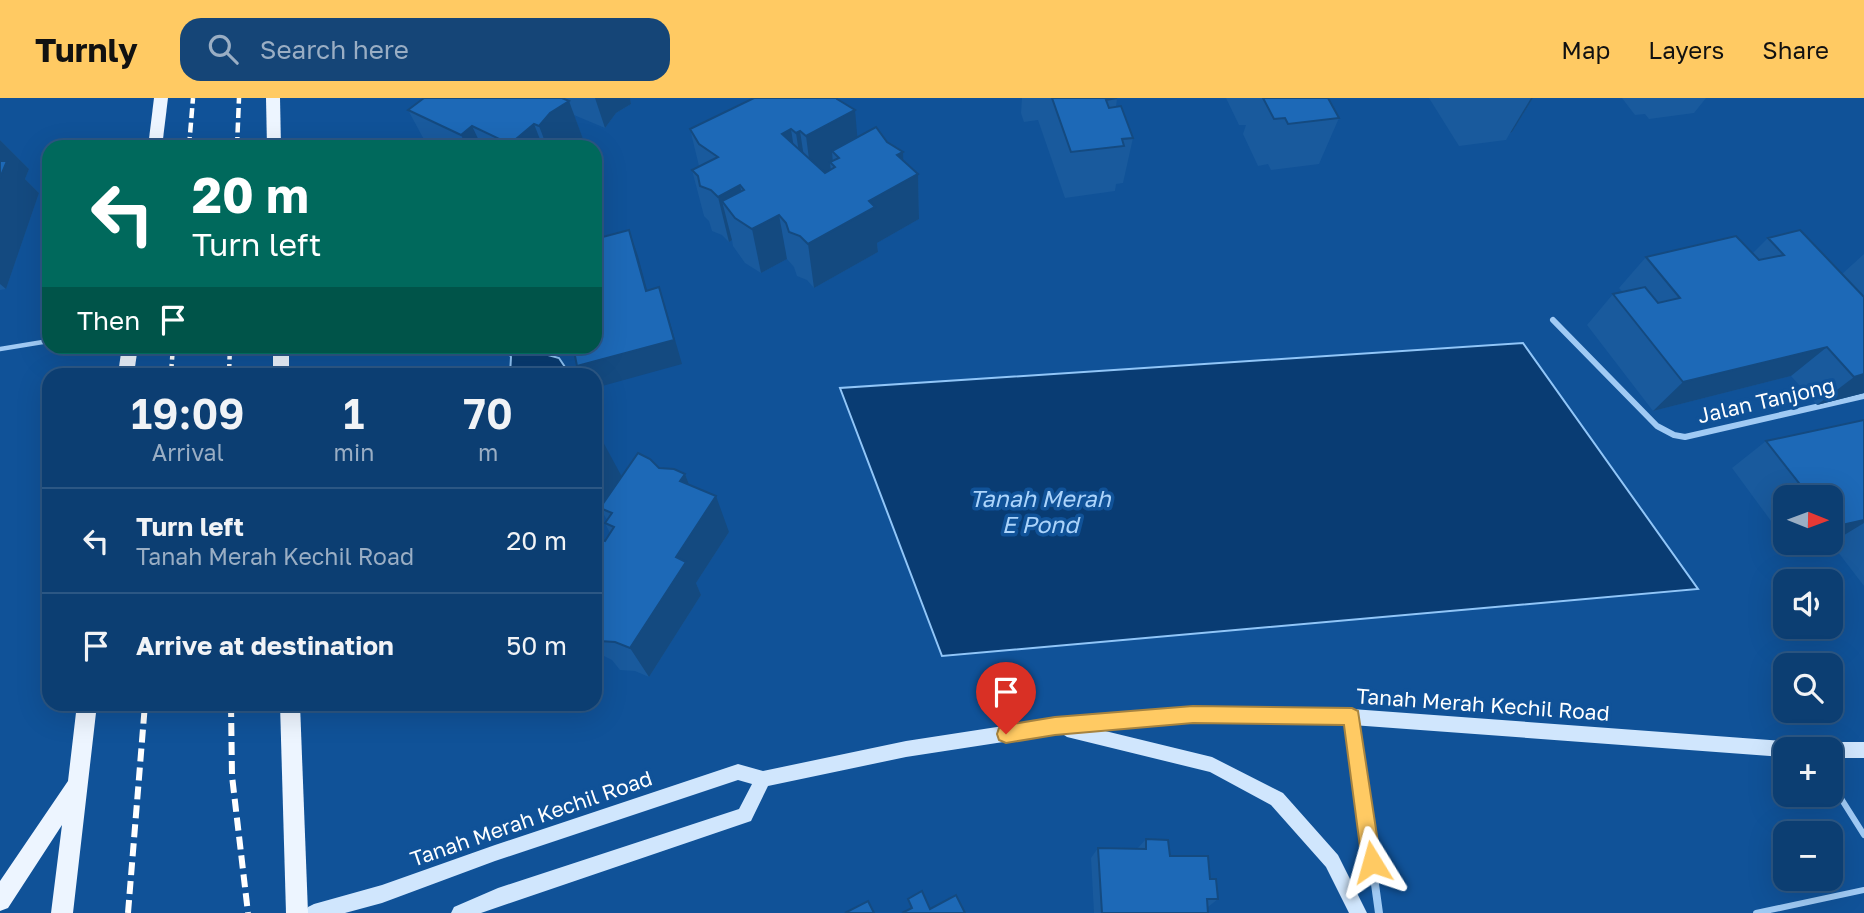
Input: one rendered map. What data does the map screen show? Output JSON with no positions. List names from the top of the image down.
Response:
{
  "streets": {
    "street": ["Jalan Tanjong", "Tanah Merah Kechil Road"]
  },
  "water": ["Tanah Merah E Pond"],
  "north": "right",
  "page": {
    "header": "Turnly",
    "search": "Search here",
    "nav": ["Map", "Layers", "Share"],
    "turn": ["20 m", "Turn left"],
    "then": "Then",
    "eta": [
      "19:09",
      "Arrival",
      "1",
      "min",
      "70",
      "m"
    ],
    "map_buttons": ["+", "−"],
    "list": [
      {
        "name": "Turn left",
        "note": "Tanah Merah Kechil Road",
        "value": "20 m"
      },
      {
        "name": "Arrive at destination",
        "value": "50 m"
      }
    ]
  }
}
